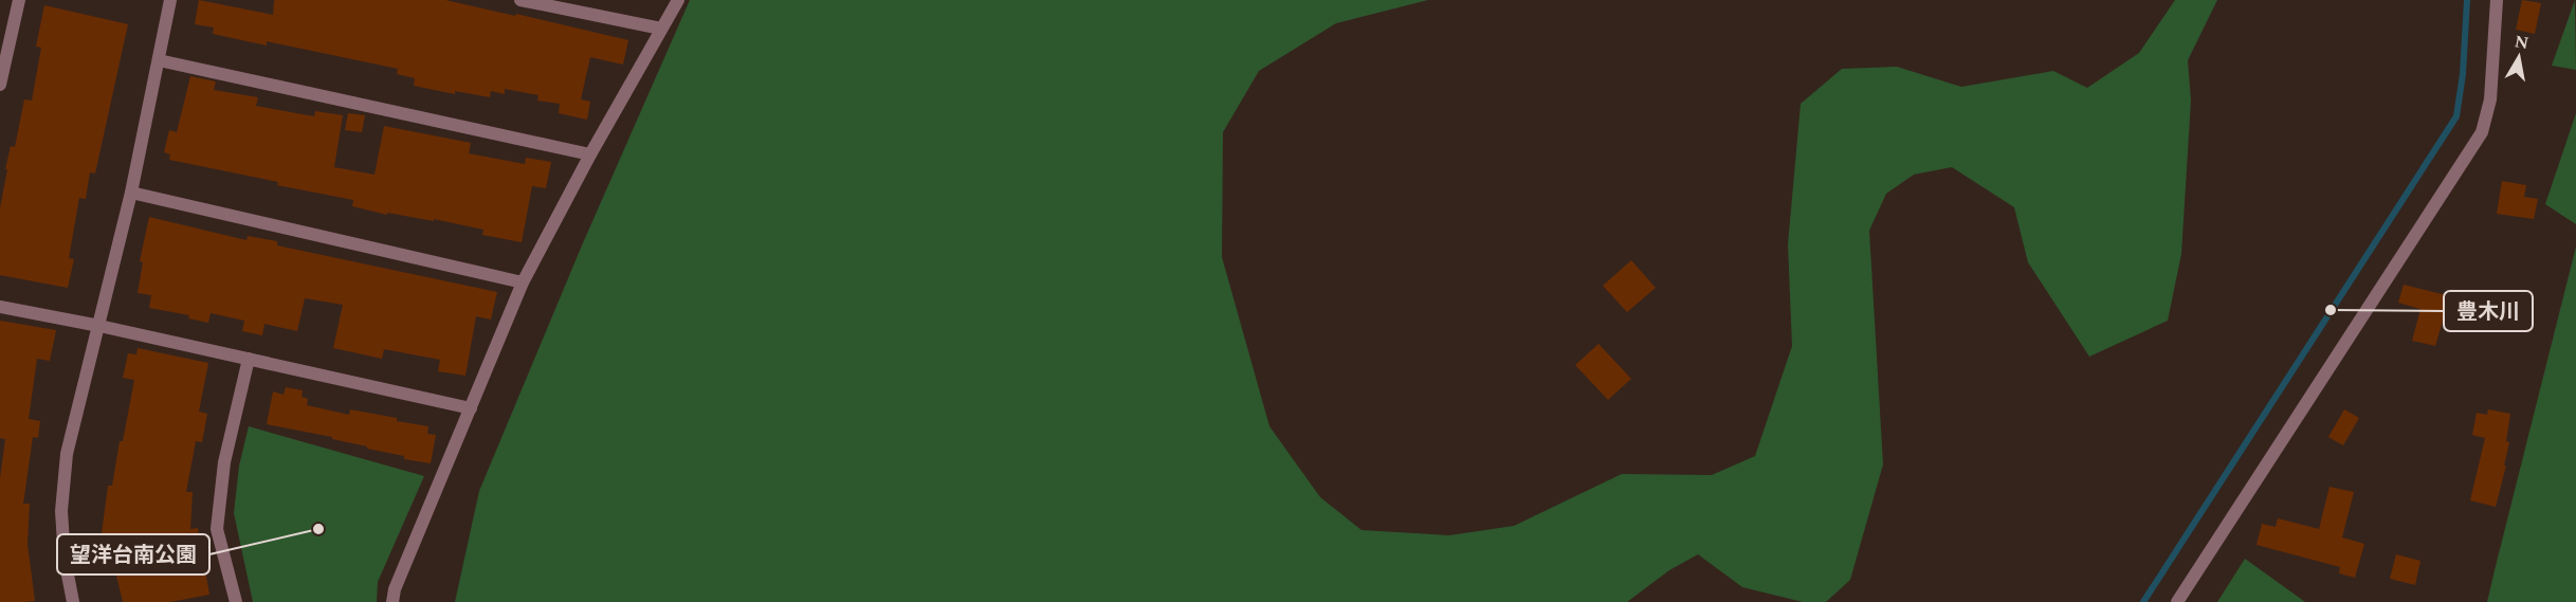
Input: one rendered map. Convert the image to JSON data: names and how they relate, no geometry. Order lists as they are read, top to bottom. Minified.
{"places":["豊木川","望洋台南公園"],"north":"top"}
